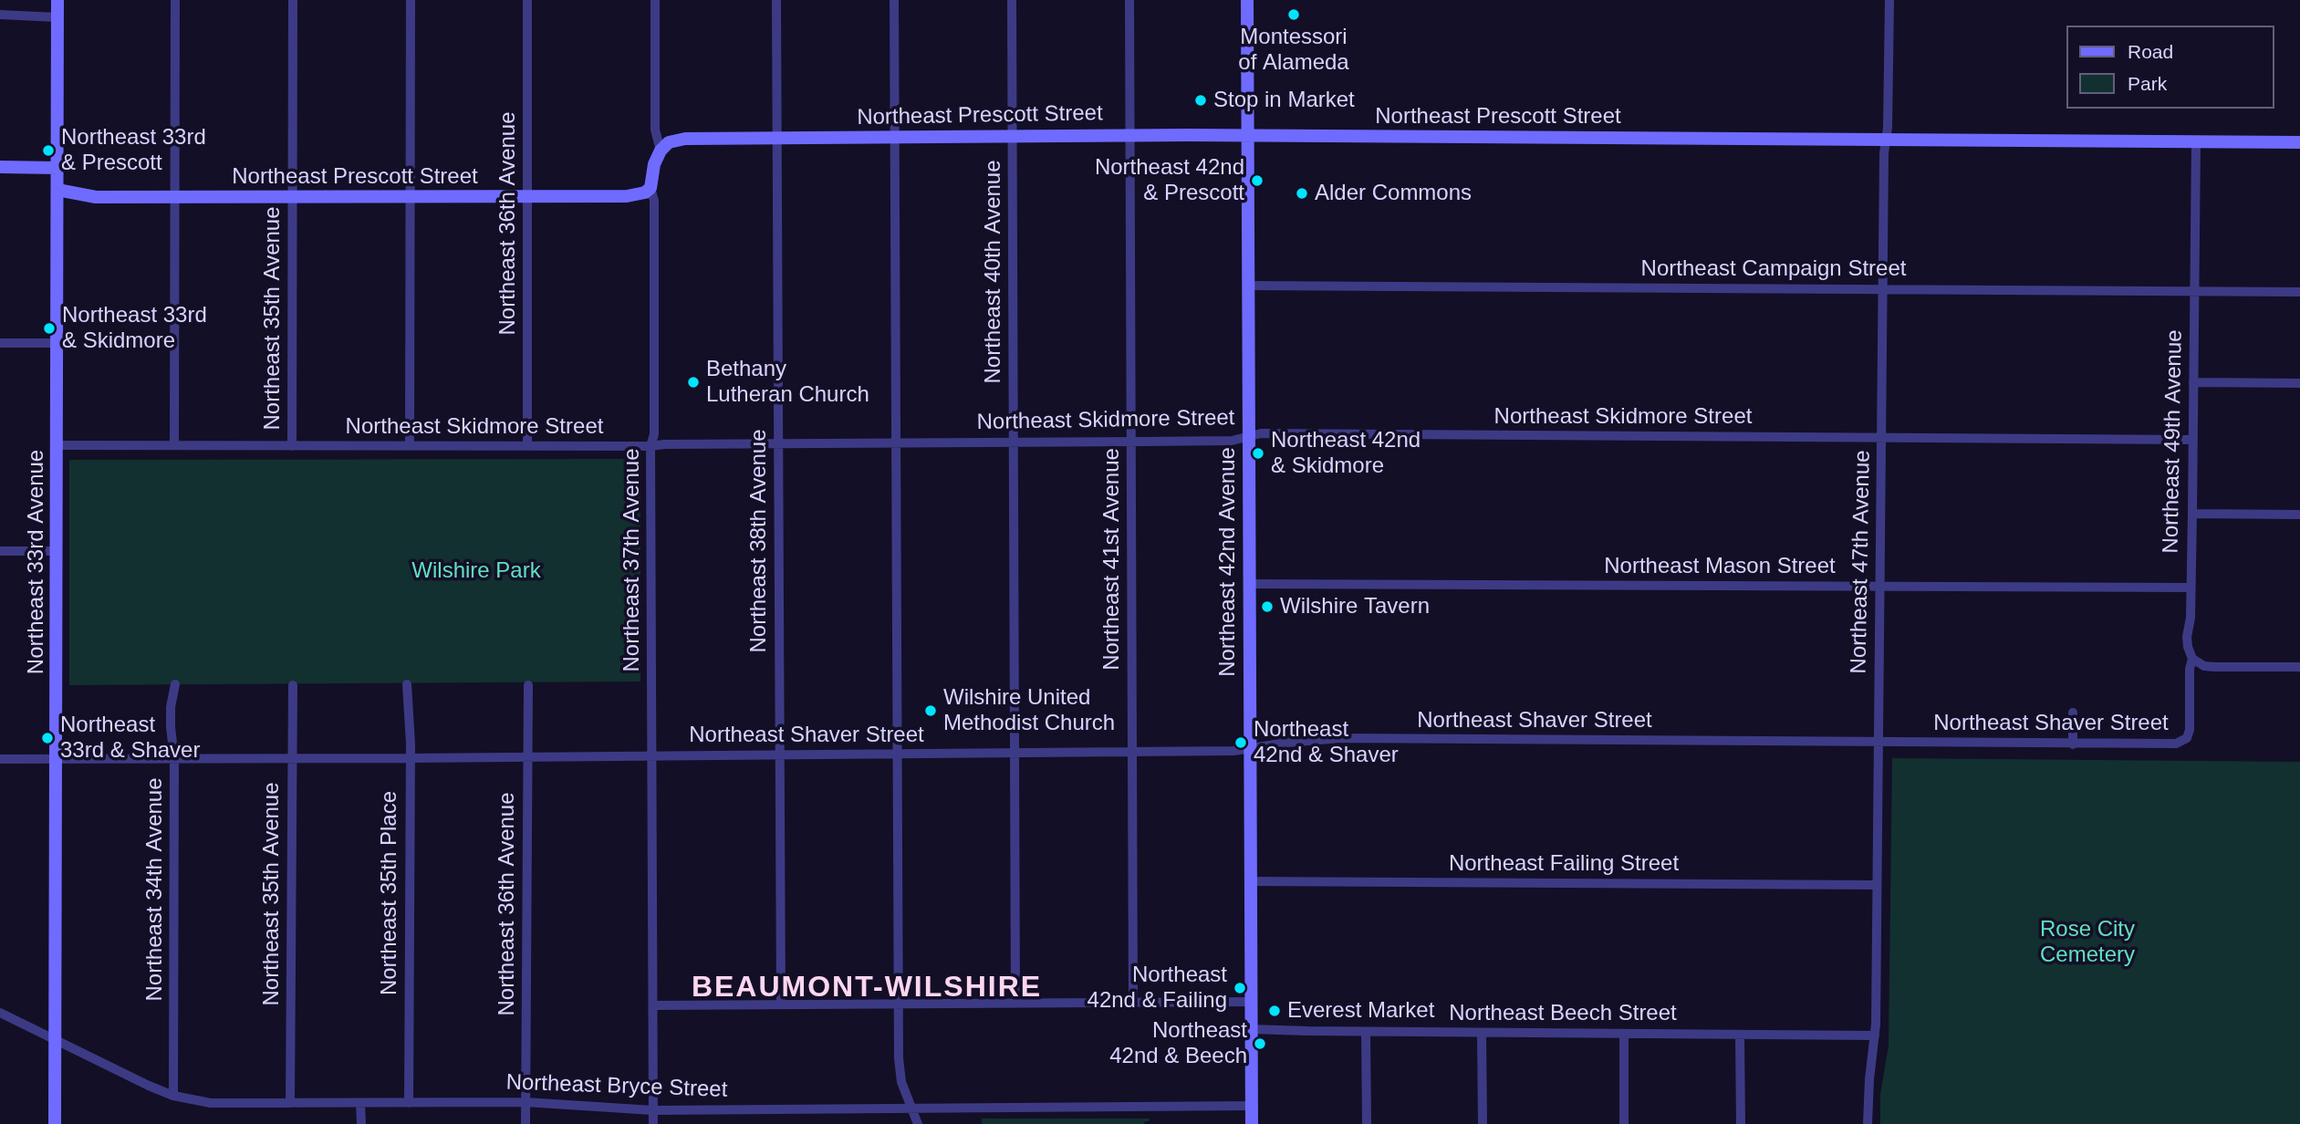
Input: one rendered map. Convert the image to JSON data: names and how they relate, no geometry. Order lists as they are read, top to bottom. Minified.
{"streets":{"street":["Northeast Prescott Street","Northeast 36th Avenue","Northeast Campaign Street","Northeast 40th Avenue","Northeast 35th Avenue","Northeast Skidmore Street","Northeast 49th Avenue","Northeast 38th Avenue","Northeast 41st Avenue","Northeast 37th Avenue","Northeast 33rd Avenue","Northeast 42nd Avenue","Northeast 47th Avenue","Northeast Mason Street","Northeast Shaver Street","Northeast Failing Street","Northeast 34th Avenue","Northeast 35th Place","Northeast Beech Street","Northeast Bryce Street"]},"crossings":[["Northeast Prescott Street","Northeast 36th Avenue"],["Northeast Prescott Street","Northeast 40th Avenue"],["Northeast Prescott Street","Northeast 35th Avenue"],["Northeast Prescott Street","Northeast 49th Avenue"],["Northeast Prescott Street","Northeast 38th Avenue"],["Northeast Prescott Street","Northeast 41st Avenue"],["Northeast Prescott Street","Northeast 37th Avenue"],["Northeast Prescott Street","Northeast 33rd Avenue"],["Northeast Prescott Street","Northeast 42nd Avenue"],["Northeast Prescott Street","Northeast 47th Avenue"],["Northeast 36th Avenue","Northeast Skidmore Street"],["Northeast 36th Avenue","Northeast Shaver Street"],["Northeast 36th Avenue","Northeast Bryce Street"],["Northeast Campaign Street","Northeast 49th Avenue"],["Northeast Campaign Street","Northeast 42nd Avenue"],["Northeast Campaign Street","Northeast 47th Avenue"],["Northeast 40th Avenue","Northeast Skidmore Street"],["Northeast 40th Avenue","Northeast Shaver Street"],["Northeast 35th Avenue","Northeast Skidmore Street"],["Northeast 35th Avenue","Northeast Shaver Street"],["Northeast 35th Avenue","Northeast Bryce Street"],["Northeast Skidmore Street","Northeast 49th Avenue"],["Northeast Skidmore Street","Northeast 38th Avenue"],["Northeast Skidmore Street","Northeast 41st Avenue"],["Northeast Skidmore Street","Northeast 37th Avenue"],["Northeast Skidmore Street","Northeast 33rd Avenue"],["Northeast Skidmore Street","Northeast 42nd Avenue"],["Northeast Skidmore Street","Northeast 47th Avenue"],["Northeast 49th Avenue","Northeast Mason Street"],["Northeast 49th Avenue","Northeast Shaver Street"],["Northeast 38th Avenue","Northeast Shaver Street"],["Northeast 41st Avenue","Northeast Shaver Street"],["Northeast 37th Avenue","Northeast Shaver Street"],["Northeast 37th Avenue","Northeast Bryce Street"],["Northeast 33rd Avenue","Northeast Shaver Street"],["Northeast 33rd Avenue","Northeast Bryce Street"],["Northeast 42nd Avenue","Northeast Mason Street"],["Northeast 42nd Avenue","Northeast Shaver Street"],["Northeast 42nd Avenue","Northeast Failing Street"],["Northeast 42nd Avenue","Northeast Beech Street"],["Northeast 42nd Avenue","Northeast Bryce Street"],["Northeast 47th Avenue","Northeast Mason Street"],["Northeast 47th Avenue","Northeast Shaver Street"],["Northeast 47th Avenue","Northeast Failing Street"],["Northeast 47th Avenue","Northeast Beech Street"],["Northeast Shaver Street","Northeast 34th Avenue"],["Northeast Shaver Street","Northeast 35th Place"],["Northeast 34th Avenue","Northeast Bryce Street"],["Northeast 35th Place","Northeast Bryce Street"]],"districts":["BEAUMONT-WILSHIRE"],"parks":["Wilshire Park","Rose City Cemetery"],"places":["Montessori of Alameda","Stop in Market","Northeast 33rd & Prescott","Northeast 42nd & Prescott","Alder Commons","Northeast 33rd & Skidmore","Bethany Lutheran Church","Northeast 42nd & Skidmore","Wilshire Tavern","Wilshire United Methodist Church","Northeast 33rd & Shaver","Northeast 42nd & Shaver","Northeast 42nd & Failing","Everest Market","Northeast 42nd & Beech"],"legend":["Road","Park"]}
